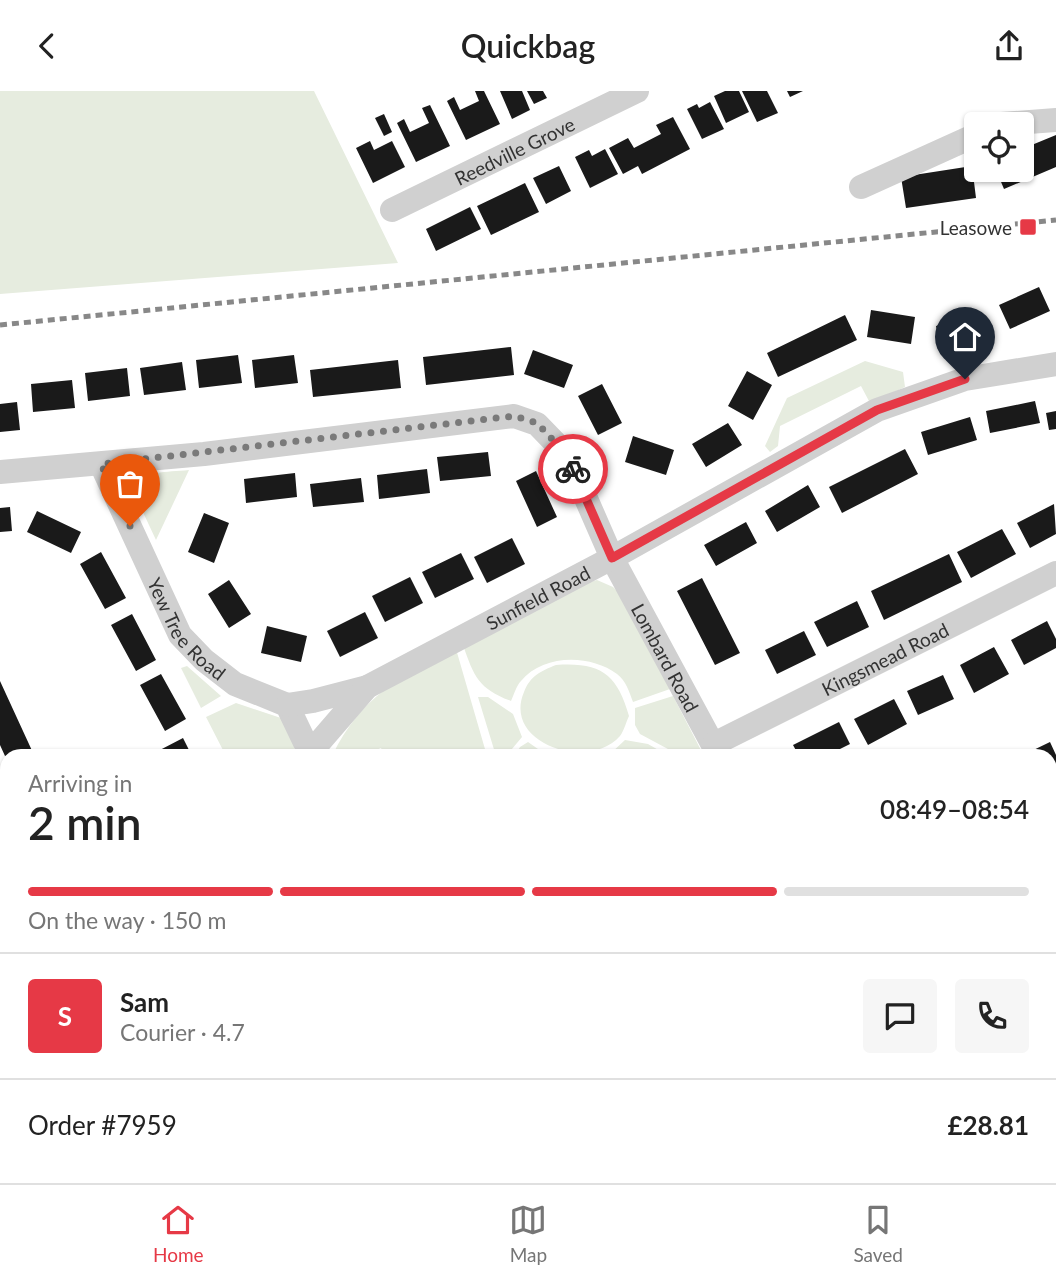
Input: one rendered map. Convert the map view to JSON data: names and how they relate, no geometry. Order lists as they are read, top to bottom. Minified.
{"streets":{"street":["Reedville Grove","Sunfield Road","Yew Tree Road","Lombard Road","Kingsmead Road"]},"crossings":[["Sunfield Road","Lombard Road"],["Yew Tree Road","Lombard Road"]],"places":{"transit":["Leasowe"]},"page":{"header":"Quickbag","heading":["2 min","Arriving in","08:49–08:54"],"panel":["Sam","Courier · 4.7","Order #7959","£28.81"],"bar":"On the way · 150 m","round":"S","tabs":["Home","Map","Saved"]}}
